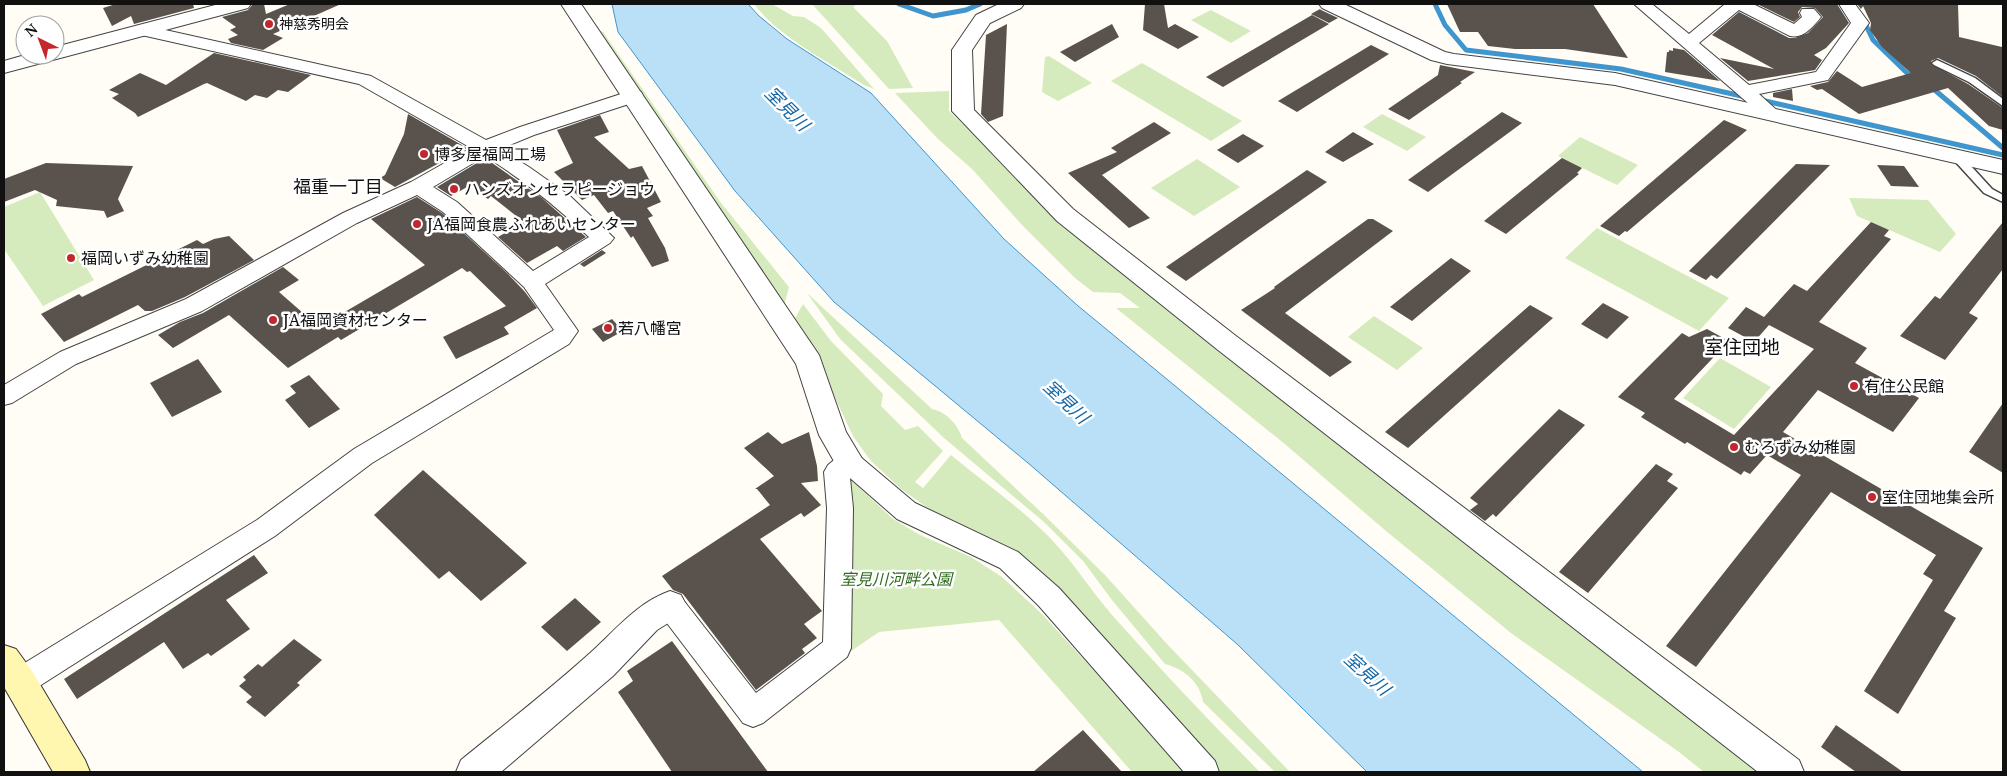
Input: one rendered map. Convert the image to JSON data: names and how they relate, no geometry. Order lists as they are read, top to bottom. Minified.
{"districts":["福重一丁目","室住団地"],"water":["室見川"],"parks":["室見川河畔公園"],"places":["神慈秀明会","博多屋福岡工場","ハンズオンセラピージョウ","JA福岡食農ふれあいセンター","福岡いずみ幼稚園","JA福岡資材センター","若八幡宮","有住公民館","むろずみ幼稚園","室住団地集会所"],"north":"top left"}
